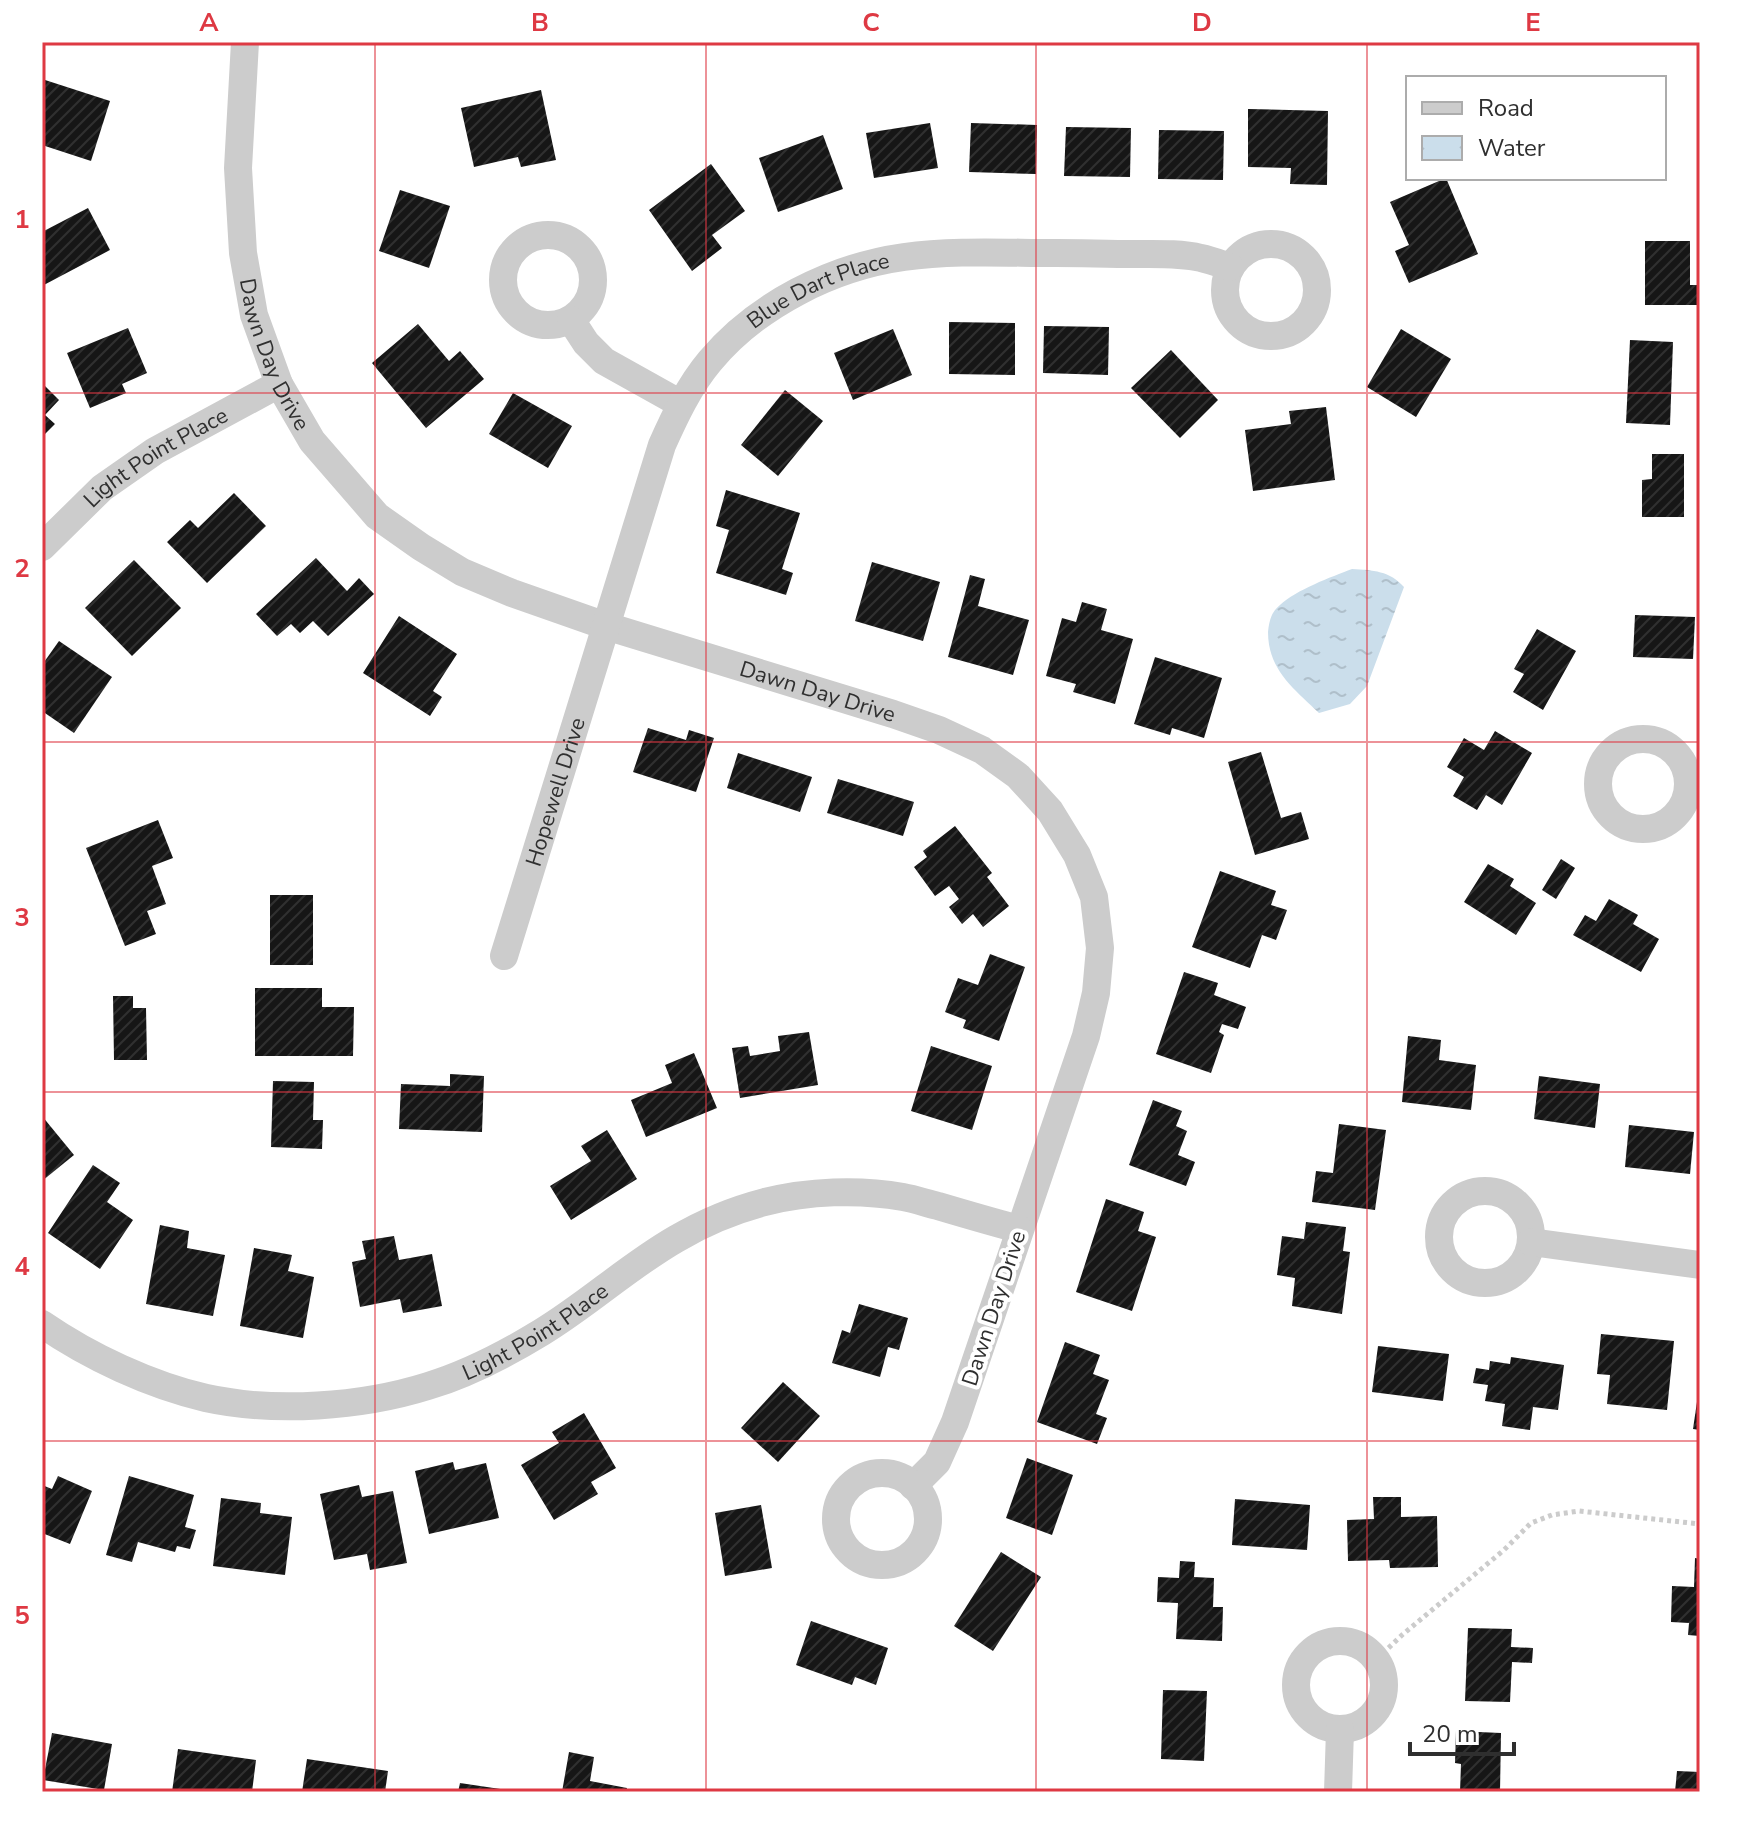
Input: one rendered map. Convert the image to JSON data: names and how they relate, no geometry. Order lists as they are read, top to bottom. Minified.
{"streets":{"street":["Blue Dart Place","Dawn Day Drive","Light Point Place","Hopewell Drive"]},"crossings":[["Blue Dart Place","Dawn Day Drive"],["Blue Dart Place","Hopewell Drive"],["Dawn Day Drive","Light Point Place"],["Dawn Day Drive","Hopewell Drive"]],"legend":["Road","Water"],"scale_bar":"20 m","grid":{"columns":["A","B","C","D","E"],"rows":["1","2","3","4","5"]}}
